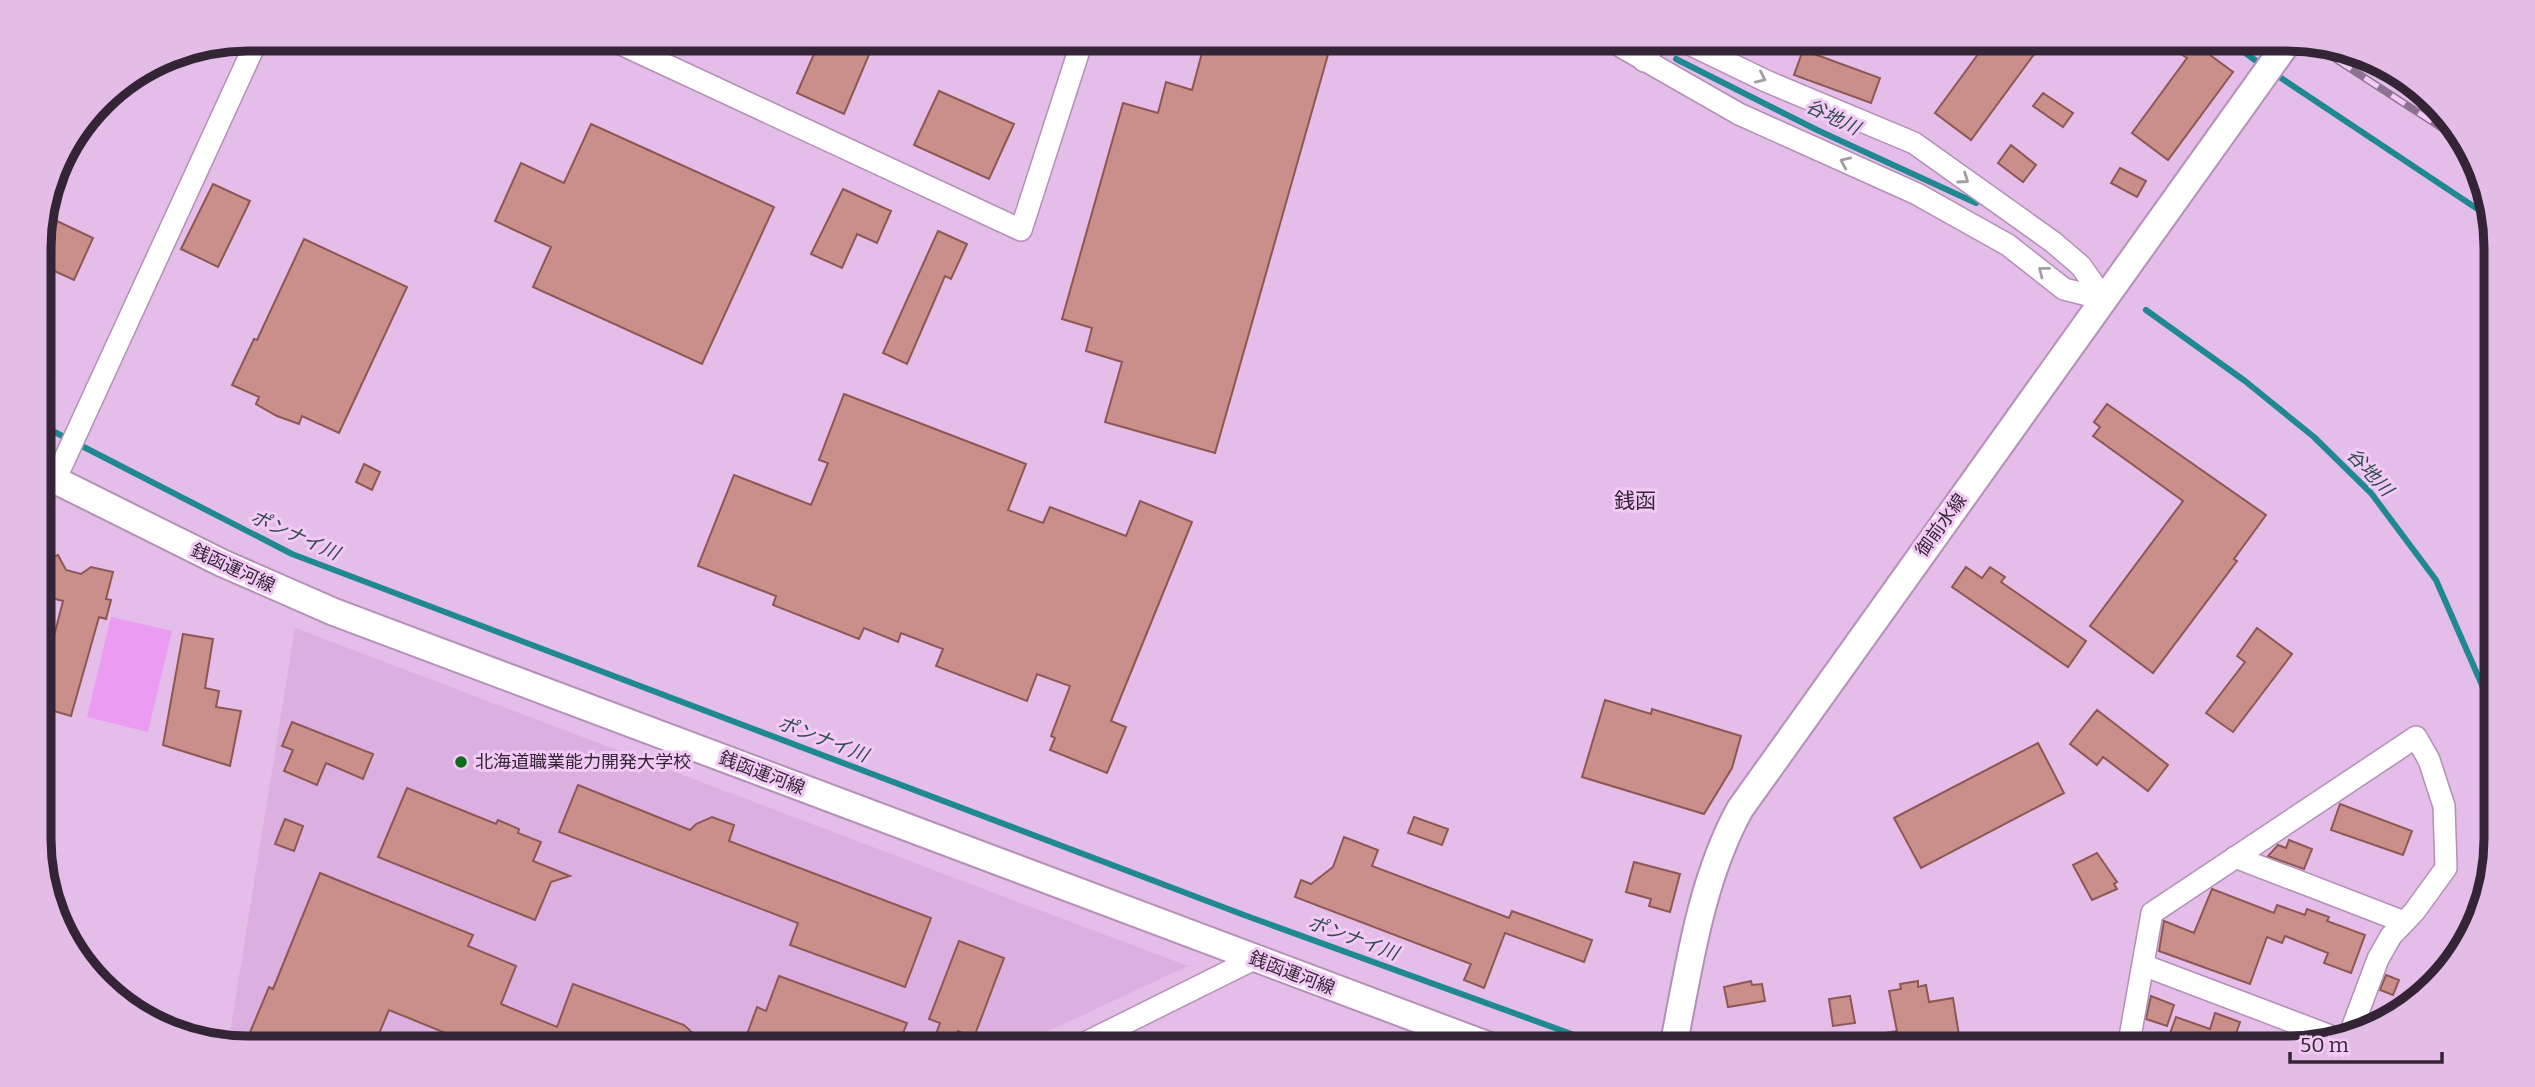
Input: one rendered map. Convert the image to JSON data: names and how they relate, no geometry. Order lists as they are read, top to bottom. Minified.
{"streets":{"street":["御前水線","銭函運河線"]},"districts":["銭函"],"water":["谷地川","ポンナイ川"],"places":["北海道職業能力開発大学校"],"scale_bar":"50 m"}
